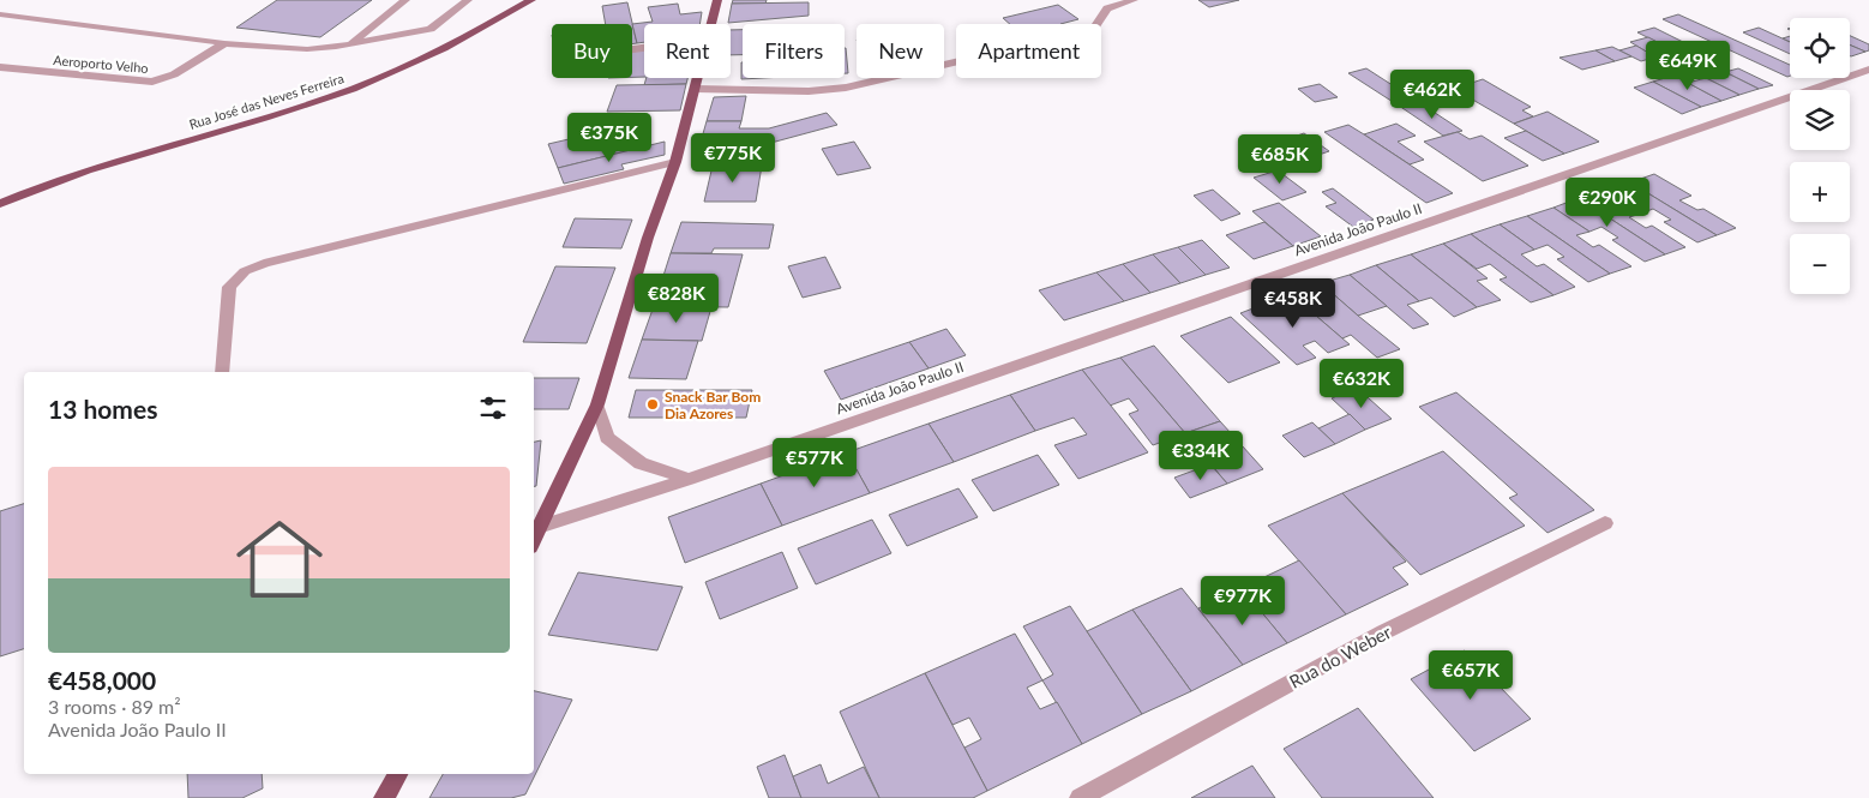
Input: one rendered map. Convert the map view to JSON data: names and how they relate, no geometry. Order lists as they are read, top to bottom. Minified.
{"streets":{"main road":["Rua José das Neves Ferreira"],"street":["Aeroporto Velho","Avenida João Paulo II","Rua do Weber"]},"places":["Snack Bar Bom Dia Azores"],"page":{"map_buttons":["+","−"],"chip":["Buy","Rent","Filters","New","Apartment"],"price":["€649K","€462K","€375K","€775K","€685K","€290K","€828K","€458K","€632K","€334K","€577K","€977K","€657K"],"heading":"13 homes","list":[{"name":"€458,000","note":"3 rooms · 89 m² · Avenida João Paulo II"}]}}
